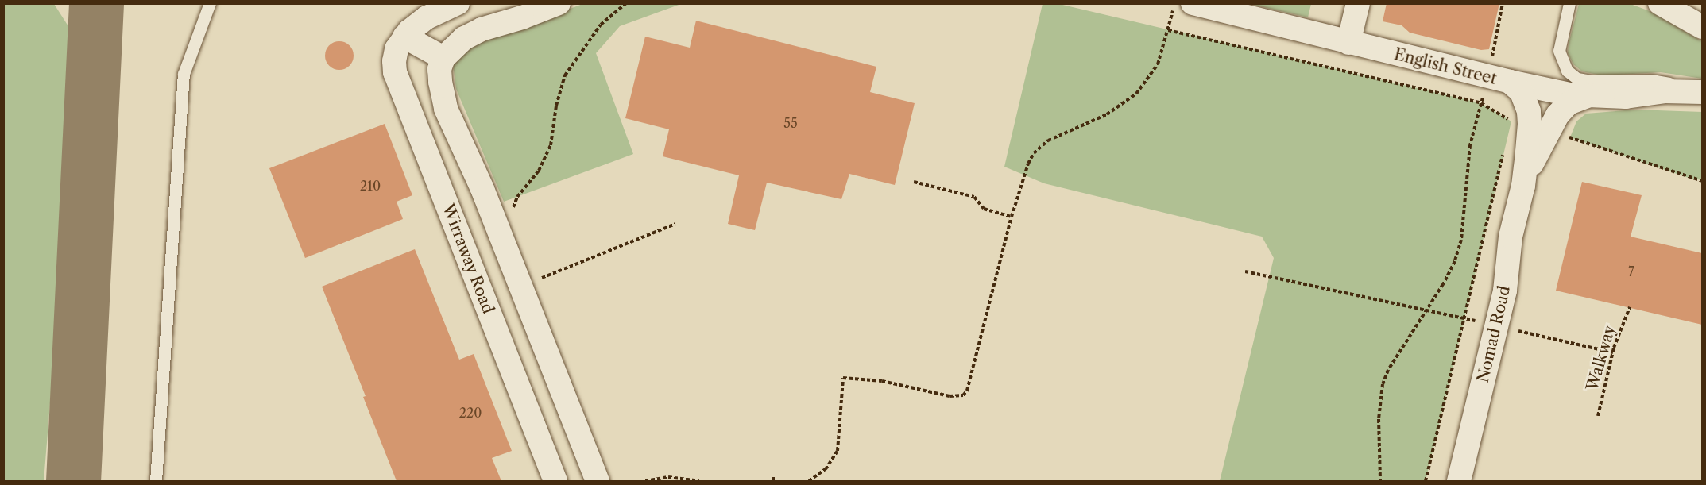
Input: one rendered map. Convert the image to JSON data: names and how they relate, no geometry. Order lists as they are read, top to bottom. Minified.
{"streets":{"street":["English Street","Wirraway Road","Nomad Road"],"path":["Walkway"]},"crossings":[["English Street","Nomad Road"]],"house_numbers":["55","210","7","220"]}
